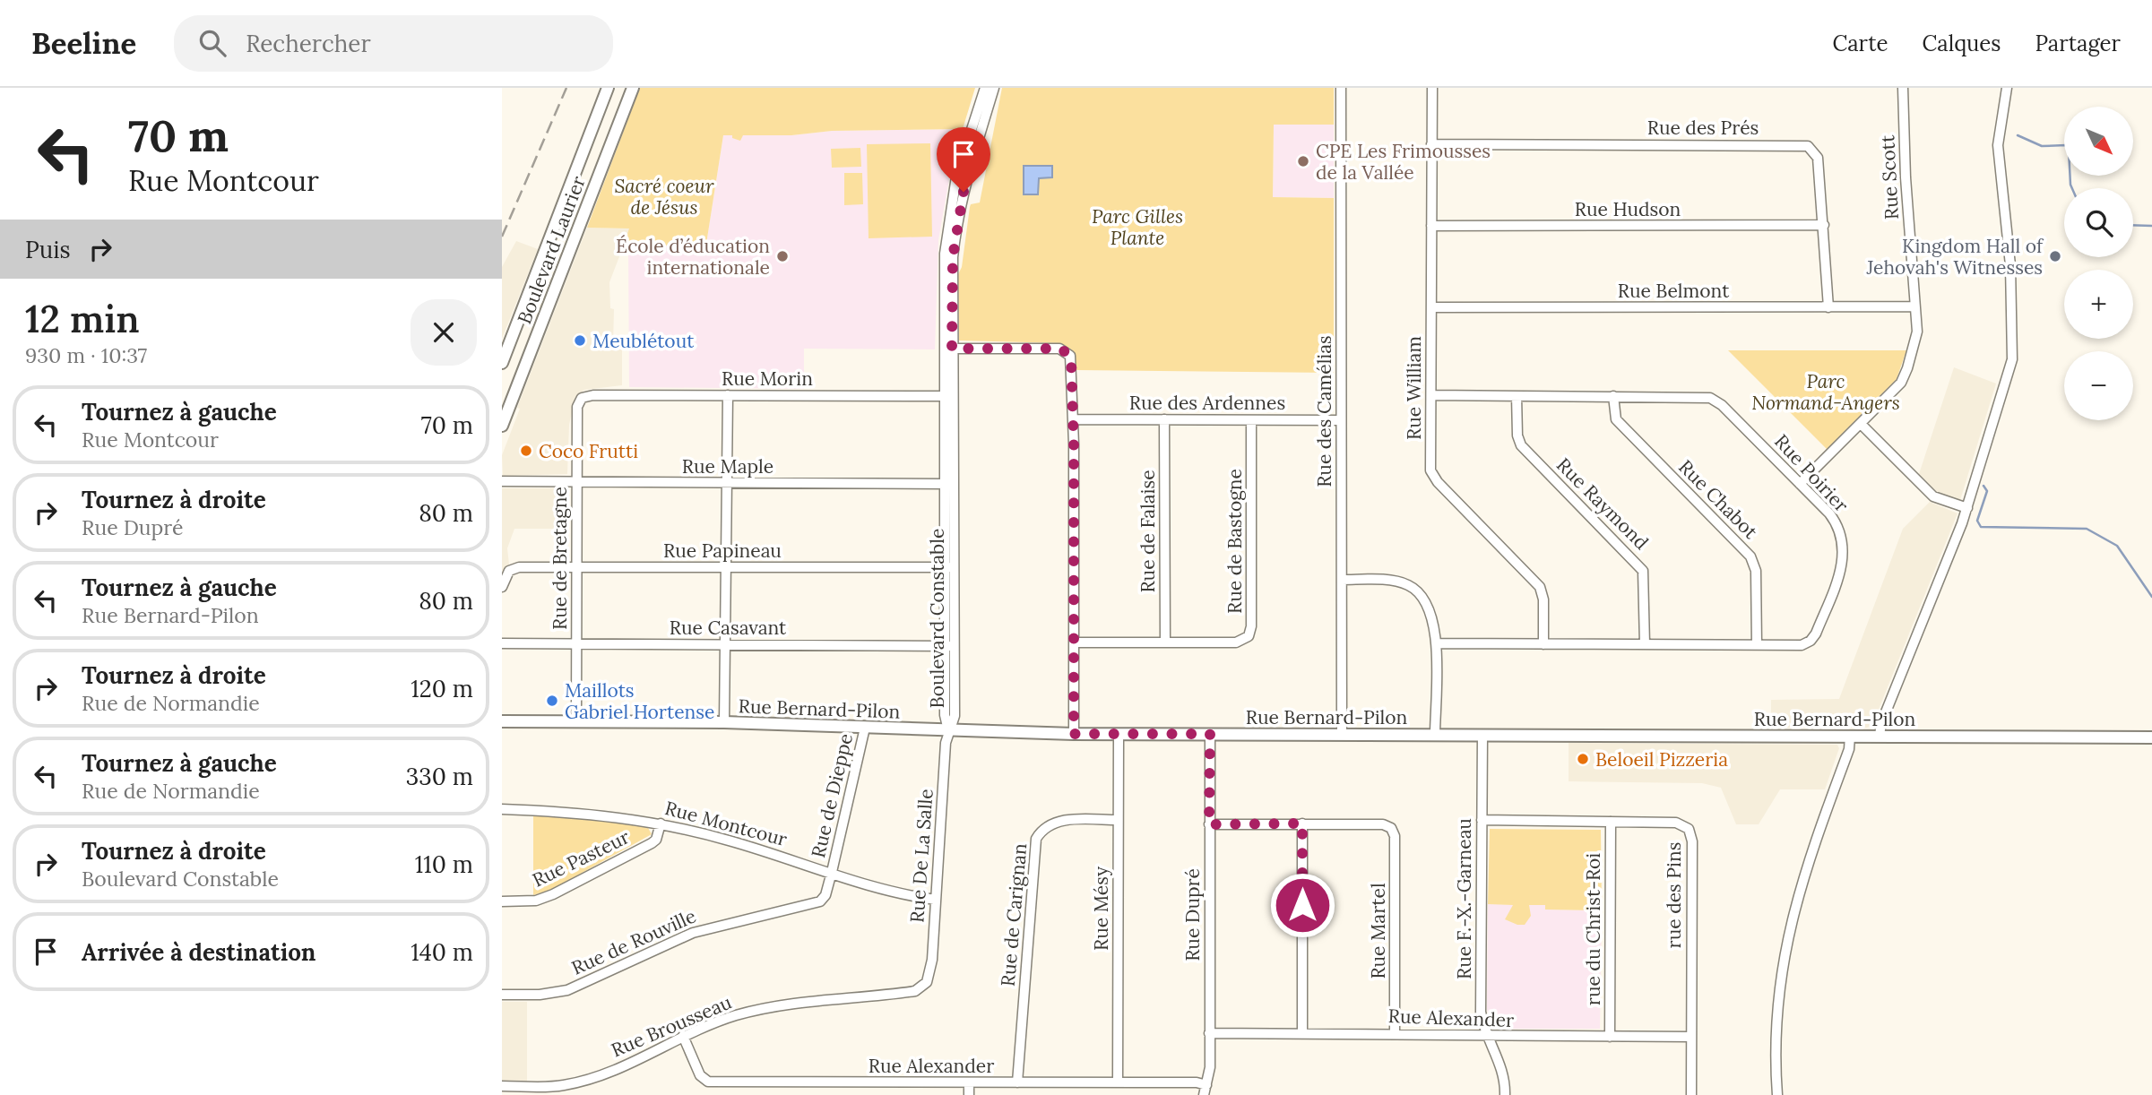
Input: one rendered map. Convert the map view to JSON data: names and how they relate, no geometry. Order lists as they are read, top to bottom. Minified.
{"streets":{"main road":["Boulevard Laurier","Rue Bernard-Pilon"],"street":["Rue des Prés","Rue Scott","Rue Hudson","Rue Belmont","Rue Morin","Rue William","Rue des Ardennes","Rue des Camélias","Rue Maple","Rue Poirier","Rue Chabot","Rue Raymond","Rue de Falaise","Rue de Bastogne","Rue Papineau","Rue de Bretagne","Boulevard Constable","Rue Casavant","Rue de Dieppe","Rue Montcour","Rue De La Salle","Rue Pasteur","rue des Pins","Rue F.-X.-Garneau","Rue Mésy","Rue de Carignan","Rue Dupré","rue du Christ-Roi","Rue Martel","Rue de Rouville","Rue Alexander","Rue Brousseau"]},"crossings":[["Rue des Prés","Rue Hudson"],["Rue des Prés","Rue Belmont"],["Rue des Prés","Rue William"],["Rue Scott","Rue Belmont"],["Rue Scott","Rue Poirier"],["Rue Hudson","Rue William"],["Rue Belmont","Rue William"],["Rue Morin","Rue de Bretagne"],["Rue Morin","Boulevard Constable"],["Rue William","Rue Poirier"],["Rue des Ardennes","Rue des Camélias"],["Rue des Ardennes","Rue de Falaise"],["Rue des Ardennes","Rue de Bastogne"],["Rue des Camélias","Rue Bernard-Pilon"],["Rue Maple","Rue de Bretagne"],["Rue Maple","Boulevard Constable"],["Rue Poirier","Rue Chabot"],["Rue Poirier","Rue Raymond"],["Rue de Falaise","Rue de Bastogne"],["Rue Papineau","Rue de Bretagne"],["Rue Papineau","Boulevard Constable"],["Rue de Bretagne","Rue Casavant"],["Rue de Bretagne","Rue Bernard-Pilon"],["Boulevard Constable","Rue Casavant"],["Boulevard Constable","Rue Bernard-Pilon"],["Boulevard Constable","Rue De La Salle"],["Rue Bernard-Pilon","Rue de Dieppe"],["Rue Bernard-Pilon","Rue De La Salle"],["Rue Bernard-Pilon","Rue F.-X.-Garneau"],["Rue Bernard-Pilon","Rue Mésy"],["Rue Bernard-Pilon","Rue Dupré"],["Rue de Dieppe","Rue Montcour"],["Rue de Dieppe","Rue de Rouville"],["Rue Montcour","Rue De La Salle"],["Rue Montcour","Rue Pasteur"],["Rue Montcour","Rue de Rouville"],["Rue De La Salle","Rue Brousseau"],["rue des Pins","Rue F.-X.-Garneau"],["rue des Pins","rue du Christ-Roi"],["rue des Pins","Rue Alexander"],["Rue F.-X.-Garneau","Rue Alexander"],["Rue Mésy","Rue de Carignan"],["Rue Mésy","Rue Alexander"],["Rue de Carignan","Rue Alexander"],["Rue Dupré","Rue Alexander"],["rue du Christ-Roi","Rue Alexander"],["Rue Martel","Rue Alexander"],["Rue Alexander","Rue Brousseau"]],"parks":["Sacré coeur de Jésus","Parc Gilles Plante","Parc Normand-Angers"],"places":["CPE Les Frimousses de la Vallée","École d’éducation internationale","Kingdom Hall of Jehovah's Witnesses","Meublétout","Coco Frutti","Maillots Gabriel Hortense","Beloeil Pizzeria"],"north":"bottom right","page":{"header":"Beeline","search":"Rechercher","nav":["Carte","Calques","Partager"],"turn":["70 m","Rue Montcour"],"map_buttons":["+","−"],"then":"Puis","heading":["12 min","930 m · 10:37"],"list":[{"name":"Tournez à gauche","note":"Rue Montcour","value":"70 m"},{"name":"Tournez à droite","note":"Rue Dupré","value":"80 m"},{"name":"Tournez à gauche","note":"Rue Bernard-Pilon","value":"80 m"},{"name":"Tournez à droite","note":"Rue de Normandie","value":"120 m"},{"name":"Tournez à gauche","note":"Rue de Normandie","value":"330 m"},{"name":"Tournez à droite","note":"Boulevard Constable","value":"110 m"},{"name":"Arrivée à destination","value":"140 m"}]}}
